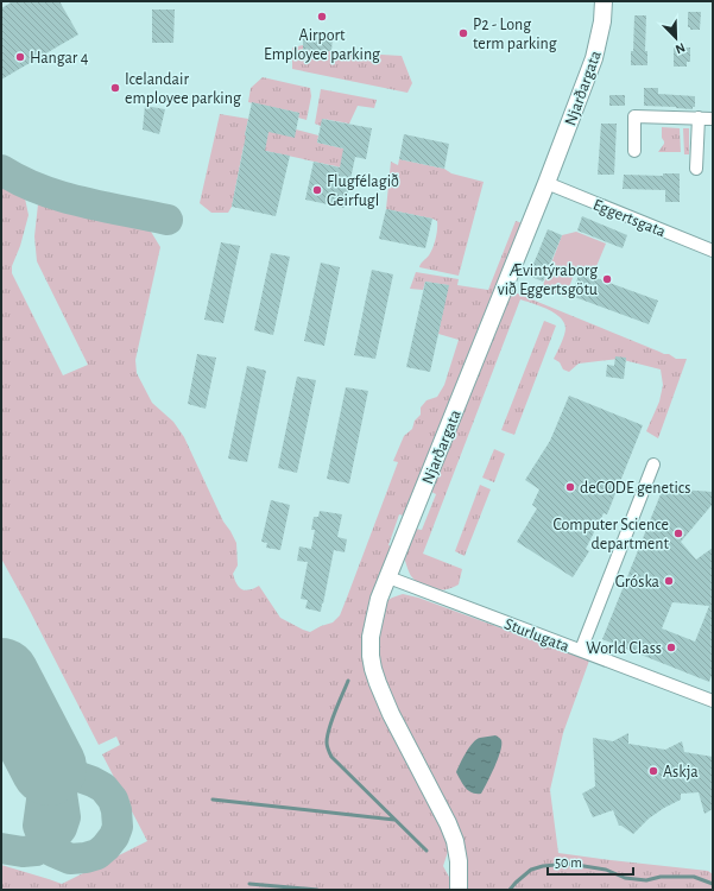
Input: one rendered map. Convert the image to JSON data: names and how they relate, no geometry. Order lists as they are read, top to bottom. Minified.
{"streets":{"main road":["Njarðargata"],"street":["Eggertsgata","Sturlugata"]},"crossings":[["Njarðargata","Eggertsgata"],["Njarðargata","Sturlugata"]],"places":["Airport Employee parking","P2 - Long term parking","Hangar 4","Icelandair employee parking","Flugfélagið Geirfugl","Ævintýraborg við Eggertsgötu","deCODE genetics","Computer Science department","Gróska","World Class","Askja"],"scale_bar":"50 m","north":"bottom right"}
